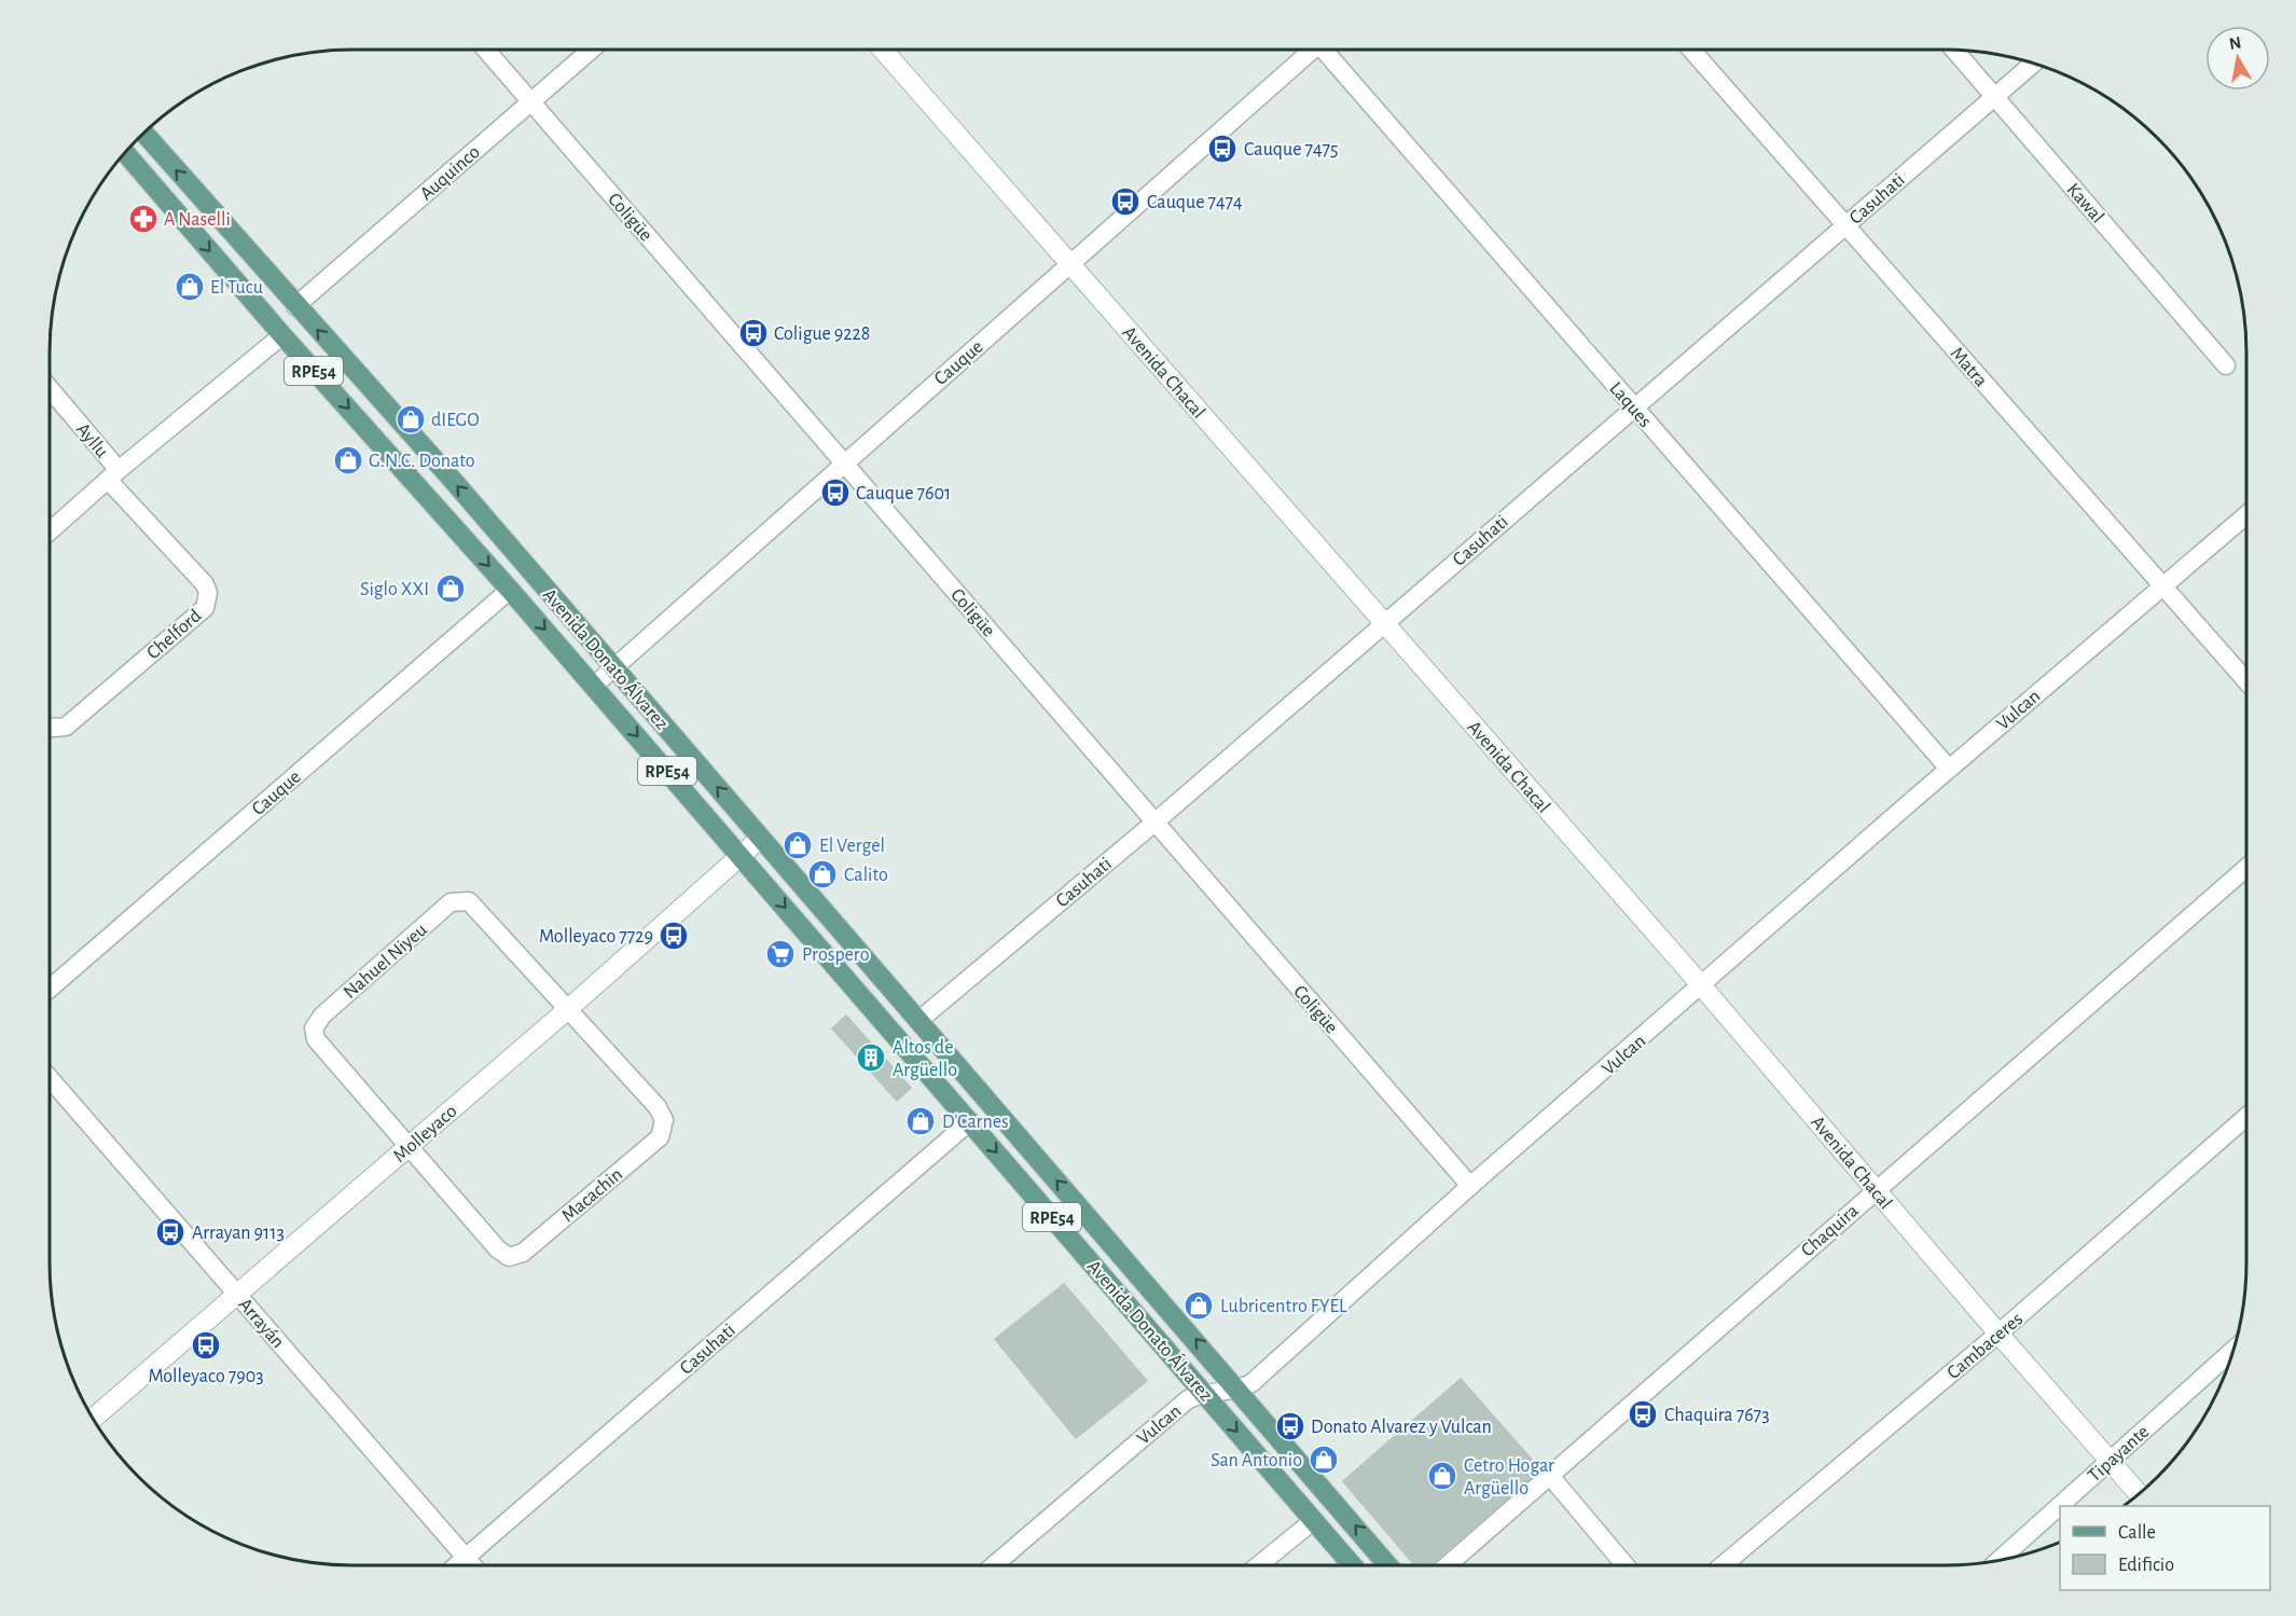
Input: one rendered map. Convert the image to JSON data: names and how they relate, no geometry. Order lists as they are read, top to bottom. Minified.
{"streets":{"main road":["RPE54","Avenida Chacal","Avenida Donato Álvarez","Molleyaco"],"street":["Auquinco","Casuhati","Kawal","Coligüe","Cauque","Matra","Laques","Ayllu","Chelford","Vulcan","Nahuel Niyeu","Macachin","Chaquira","Arrayán","Cambaceres","Tipayante"]},"crossings":[["Auquinco","Coligüe"],["Auquinco","Avenida Donato Álvarez"],["Casuhati","Kawal"],["Casuhati","Coligüe"],["Casuhati","Matra"],["Casuhati","Avenida Chacal"],["Casuhati","Laques"],["Casuhati","Avenida Donato Álvarez"],["Casuhati","Arrayán"],["Coligüe","Cauque"],["Coligüe","Vulcan"],["Cauque","Avenida Chacal"],["Cauque","Avenida Donato Álvarez"],["Matra","Vulcan"],["Avenida Chacal","Vulcan"],["Avenida Chacal","Chaquira"],["Avenida Chacal","Cambaceres"],["Avenida Chacal","Tipayante"],["Laques","Vulcan"],["Ayllu","Chelford"],["Avenida Donato Álvarez","Vulcan"],["Avenida Donato Álvarez","Molleyaco"],["Nahuel Niyeu","Molleyaco"],["Nahuel Niyeu","Macachin"],["Molleyaco","Macachin"],["Molleyaco","Arrayán"]],"places":{"bus stop":["Cauque 7475","Cauque 7474","Coligue 9228","Cauque 7601","Molleyaco 7729","Arrayan 9113","Molleyaco 7903","Chaquira 7673","Donato Alvarez y Vulcan"],"pharmacy":["A Naselli"],"shop":["El Tucu","dIEGO","G.N.C. Donato","Siglo XXI","El Vergel","Calito","D'Carnes","Lubricentro FYEL","San Antonio","Cetro Hogar Argüello"],"supermarket":["Prospero"],"building":["Altos de Argüello"]},"legend":["Calle","Edificio"],"north":"top"}
